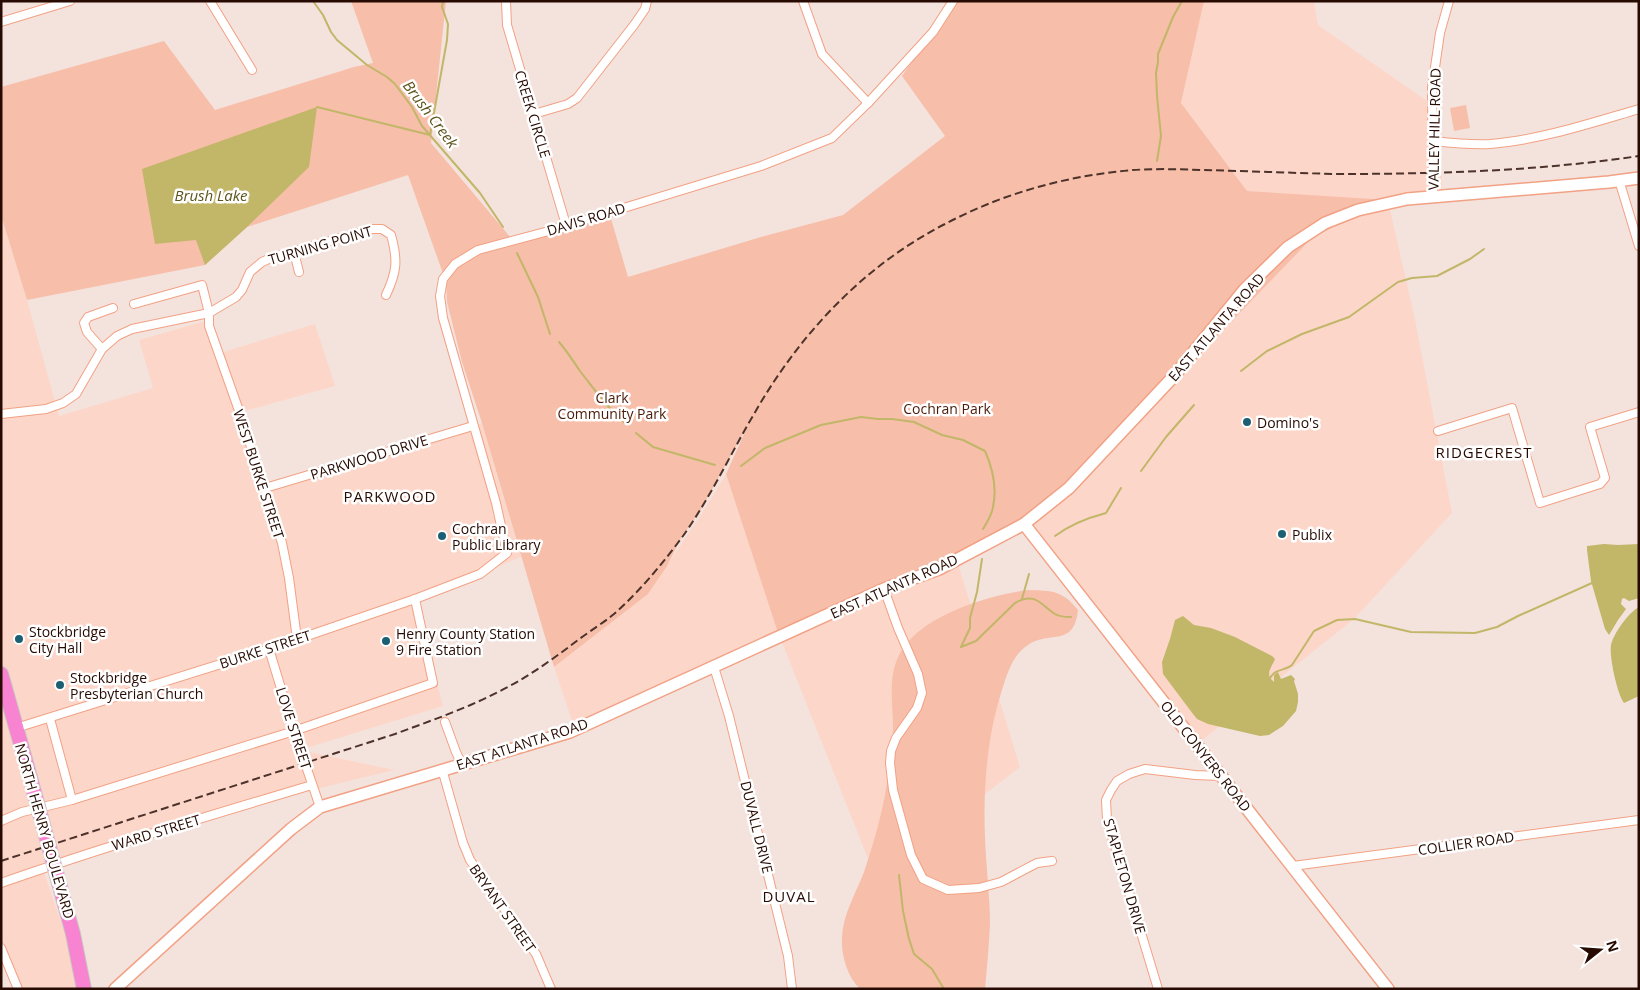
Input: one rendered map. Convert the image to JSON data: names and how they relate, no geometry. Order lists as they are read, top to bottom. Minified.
{"streets":{"highway":["NORTH HENRY BOULEVARD"],"street":["CREEK CIRCLE","VALLEY HILL ROAD","DAVIS ROAD","TURNING POINT","EAST ATLANTA ROAD","PARKWOOD DRIVE","WEST BURKE STREET","BURKE STREET","LOVE STREET","OLD CONYERS ROAD","DUVALL DRIVE","WARD STREET","COLLIER ROAD","STAPLETON DRIVE","BRYANT STREET"]},"crossings":[["CREEK CIRCLE","DAVIS ROAD"],["VALLEY HILL ROAD","EAST ATLANTA ROAD"],["DAVIS ROAD","PARKWOOD DRIVE"],["DAVIS ROAD","BURKE STREET"],["TURNING POINT","WEST BURKE STREET"],["EAST ATLANTA ROAD","LOVE STREET"],["EAST ATLANTA ROAD","OLD CONYERS ROAD"],["EAST ATLANTA ROAD","DUVALL DRIVE"],["EAST ATLANTA ROAD","BRYANT STREET"],["PARKWOOD DRIVE","WEST BURKE STREET"],["WEST BURKE STREET","BURKE STREET"],["BURKE STREET","LOVE STREET"],["BURKE STREET","NORTH HENRY BOULEVARD"],["LOVE STREET","WARD STREET"],["OLD CONYERS ROAD","COLLIER ROAD"],["OLD CONYERS ROAD","STAPLETON DRIVE"]],"districts":["RIDGECREST","PARKWOOD","DUVAL"],"water":["Brush Creek","Brush Lake"],"parks":["Clark Community Park","Cochran Park"],"places":["Domino's","Publix","Cochran Public Library","Stockbridge City Hall","Henry County Station 9 Fire Station","Stockbridge Presbyterian Church"],"north":"right"}
